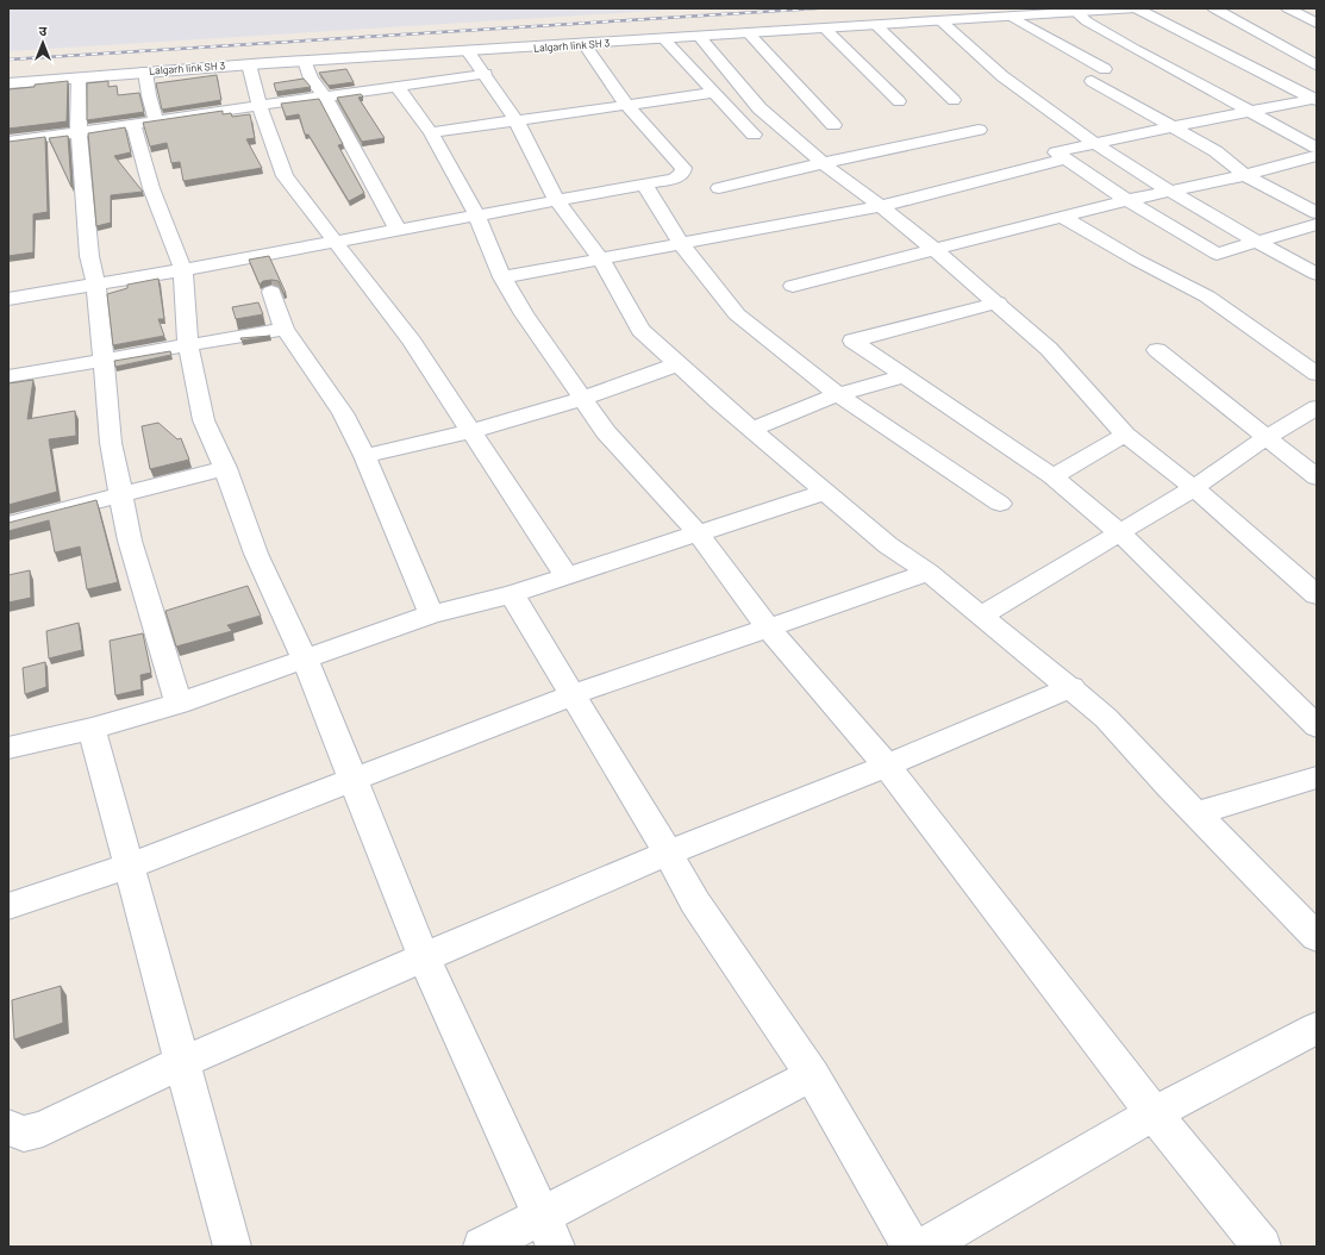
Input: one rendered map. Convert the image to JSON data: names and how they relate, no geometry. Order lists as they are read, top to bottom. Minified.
{"streets":{"street":["Lalgarh link SH 3"]},"north":"top"}
